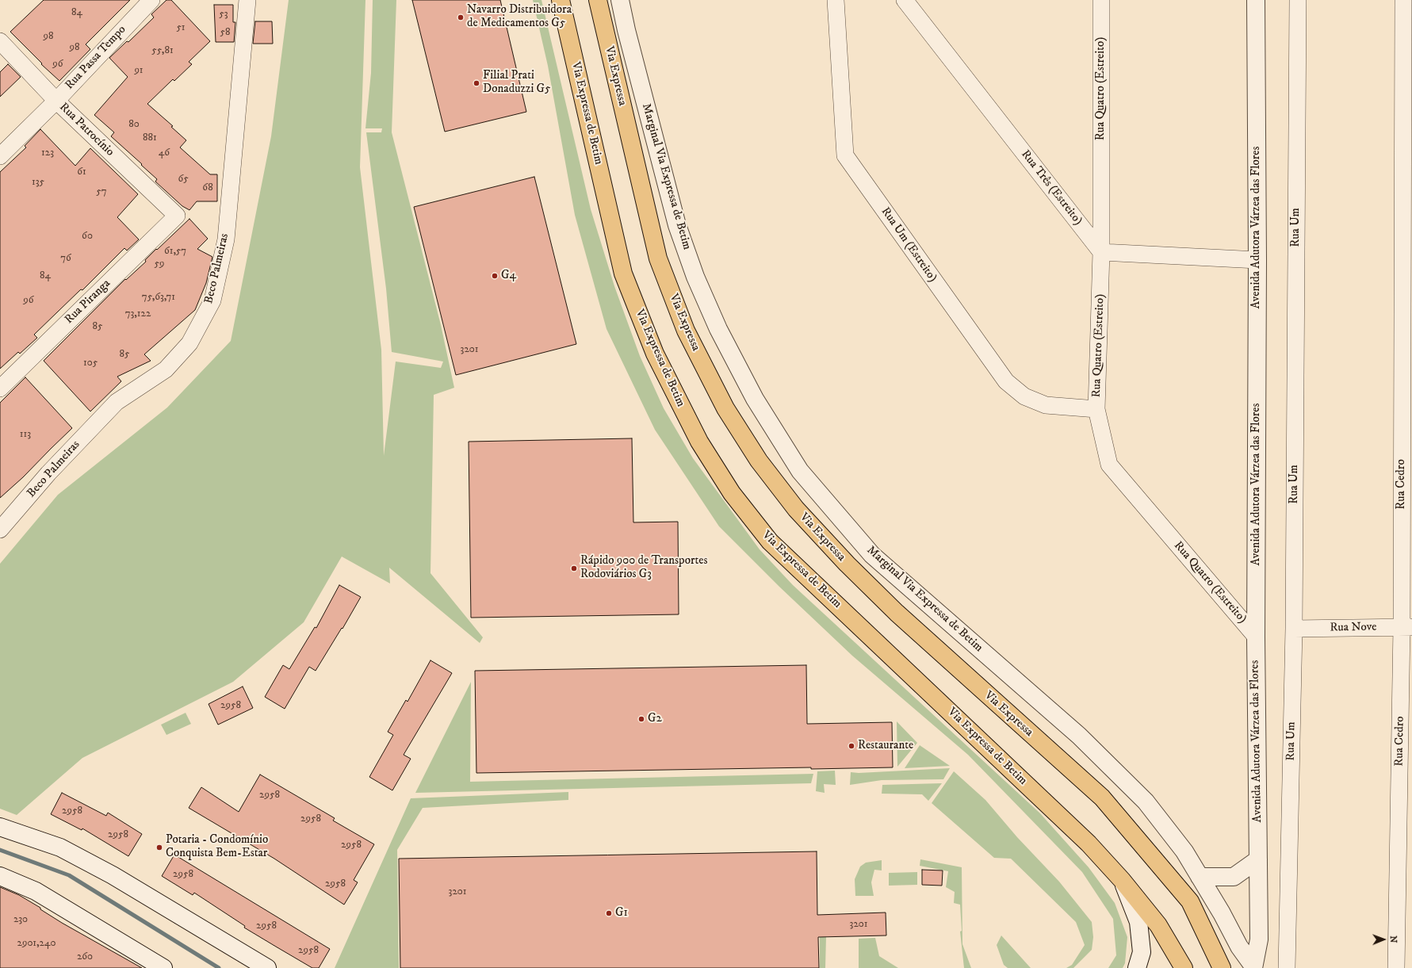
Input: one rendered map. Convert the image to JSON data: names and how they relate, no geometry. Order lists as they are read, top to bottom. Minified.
{"streets":{"highway":["Via Expressa","Via Expressa de Betim"],"street":["Rua Passa Tempo","Rua Quatro (Estreito)","Rua Patrocínio","Marginal Via Expressa de Betim","Rua Três (Estreito)","Avenida Adutora Várzea das Flores","Rua Um","Rua Um (Estreito)","Beco Palmeiras","Rua Piranga","Rua Cedro","Rua Nove"]},"crossings":[["Rua Passa Tempo","Rua Patrocínio"],["Rua Quatro (Estreito)","Rua Três (Estreito)"],["Rua Quatro (Estreito)","Avenida Adutora Várzea das Flores"],["Rua Quatro (Estreito)","Rua Um (Estreito)"],["Rua Patrocínio","Rua Piranga"],["Marginal Via Expressa de Betim","Avenida Adutora Várzea das Flores"],["Rua Um","Rua Nove"],["Rua Cedro","Rua Nove"]],"places":["Navarro Distribuidora de Medicamentos G5","Filial Prati Donaduzzi G5","G4","Rápido 900 de Transportes Rodoviários G3","G2","Restaurante","Potaria - Condomínio Conquista Bem-Estar","G1"],"house_numbers":["84","53","51","58","98","98","55,81","96","91","80","881","123","46","61","65","135","68","57","60","61,57","76","59","84","75,63,71","96","73,122","85","3201","85","105","113","2958","2958","2958","2958","2958","2958","2958","2958","3201","230","3201","2958","2901,240","2958","260"],"north":"right"}
